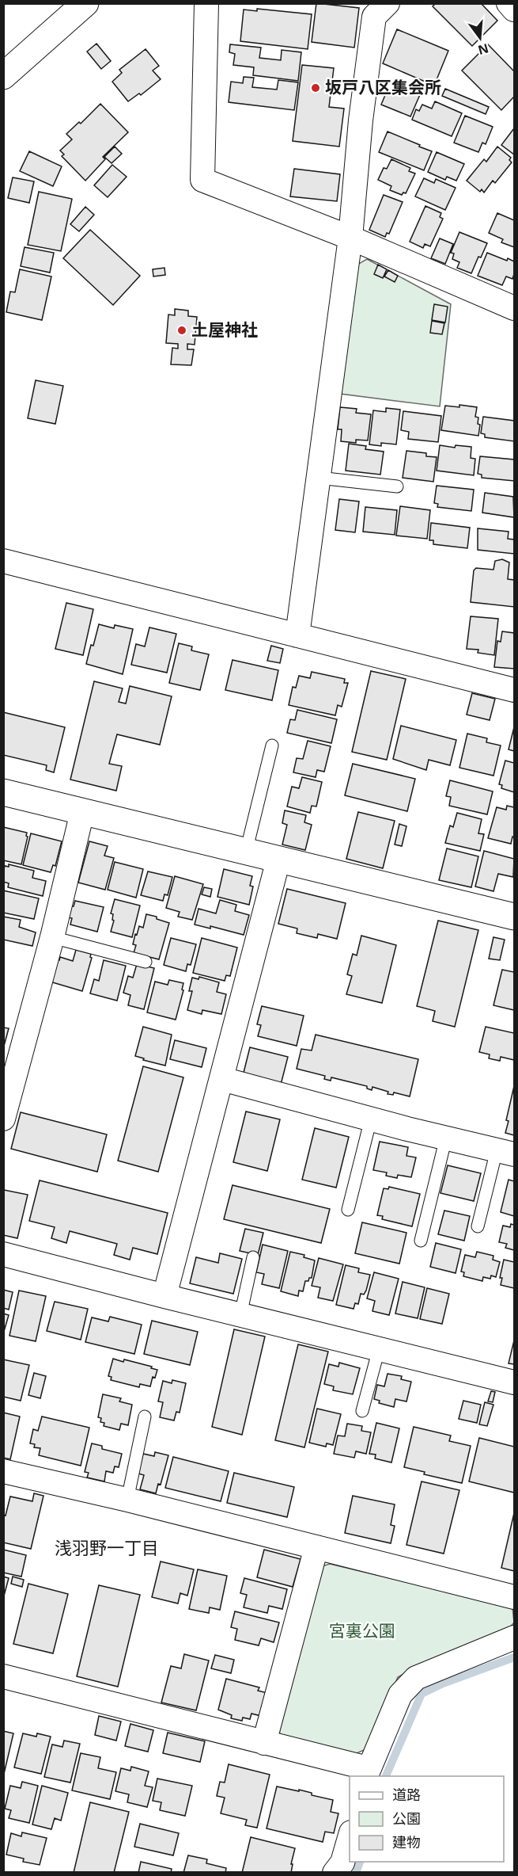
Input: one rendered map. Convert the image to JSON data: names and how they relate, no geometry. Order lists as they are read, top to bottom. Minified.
{"districts":["浅羽野一丁目"],"parks":["宮裏公園"],"places":["坂戸八区集会所","土屋神社"],"legend":["道路","公園","建物"],"north":"bottom"}
